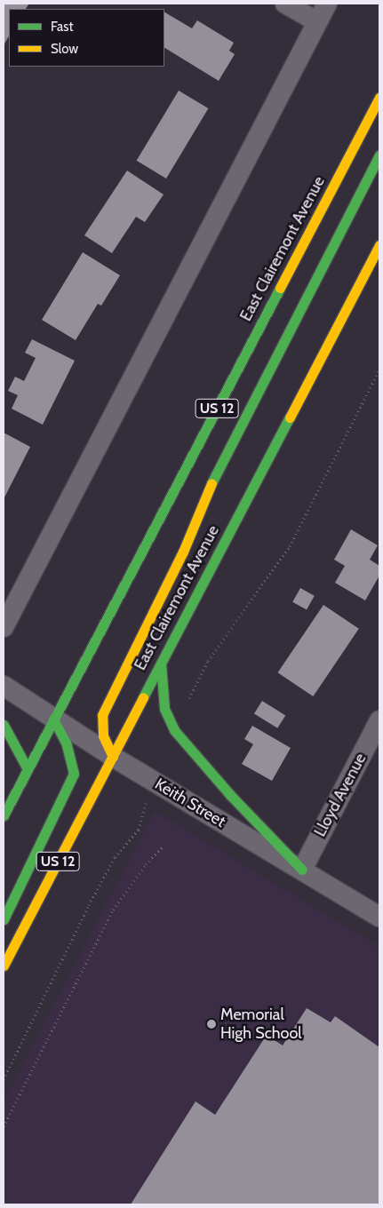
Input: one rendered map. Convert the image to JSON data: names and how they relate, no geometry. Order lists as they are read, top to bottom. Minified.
{"streets":{"main road":["East Clairemont Avenue","US 12"],"street":["Lloyd Avenue","Keith Street"]},"crossings":[["East Clairemont Avenue","Keith Street"],["Lloyd Avenue","Keith Street"]],"places":["Memorial High School"],"legend":["Fast","Slow"]}
